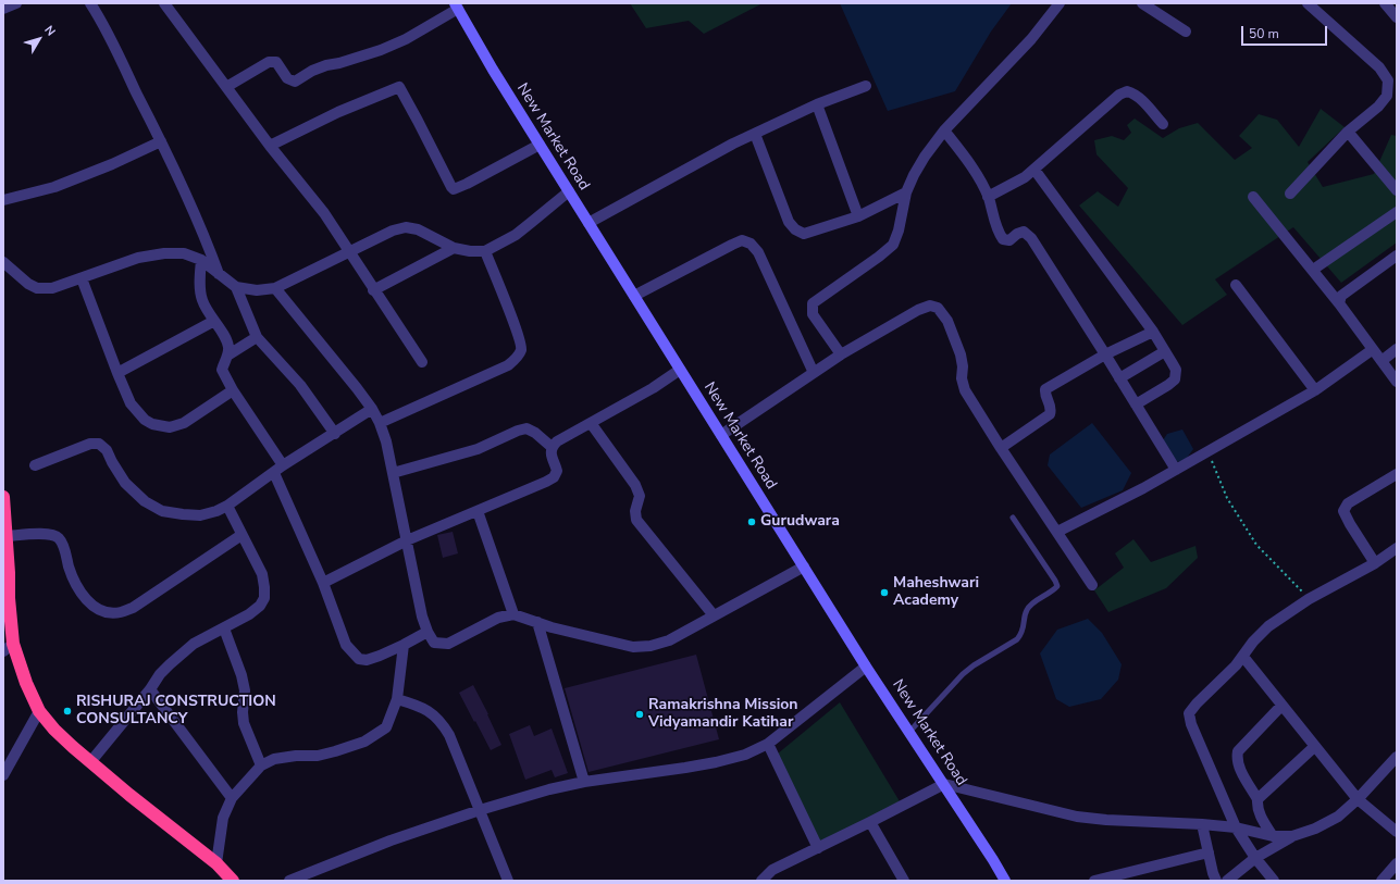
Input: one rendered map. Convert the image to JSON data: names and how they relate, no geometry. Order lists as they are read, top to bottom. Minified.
{"streets":{"street":["New Market Road"]},"places":["Gurudwara","Maheshwari Academy","RISHURAJ CONSTRUCTION CONSULTANCY","Ramakrishna Mission Vidyamandir Katihar"],"scale_bar":"50 m","north":"top right"}
